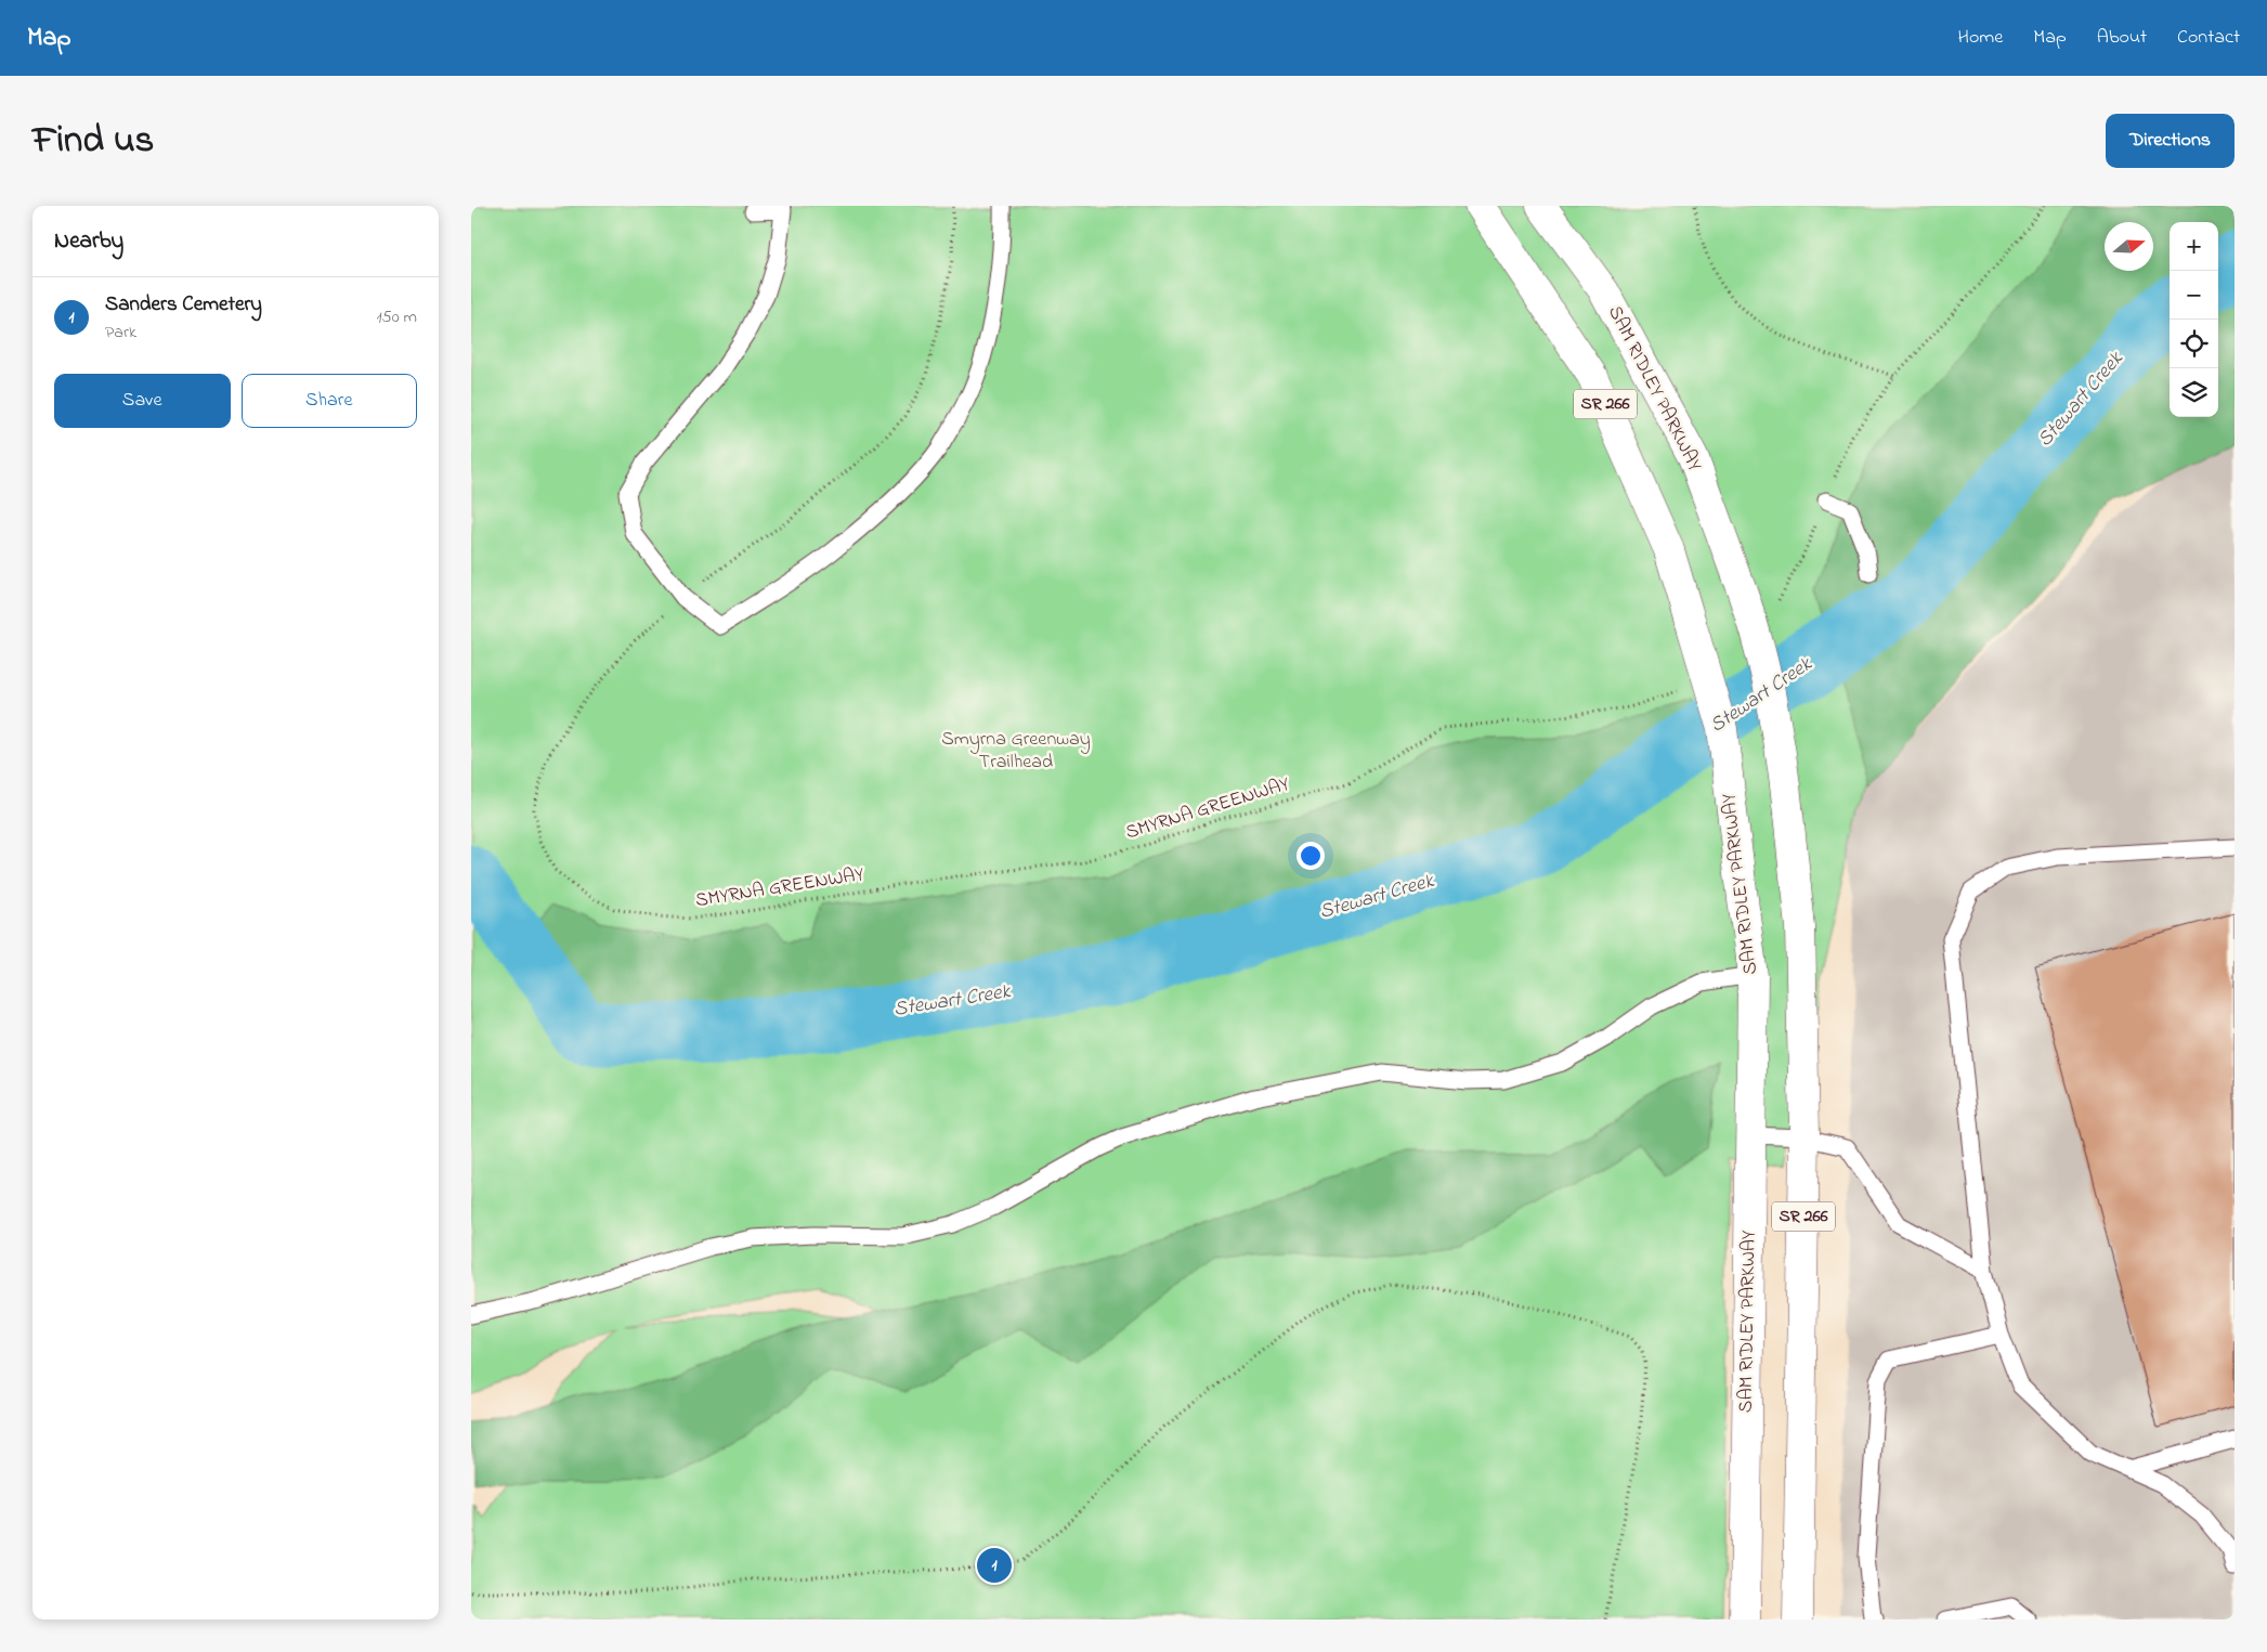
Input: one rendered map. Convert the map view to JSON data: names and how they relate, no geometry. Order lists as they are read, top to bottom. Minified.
{"streets":{"main road":["SAM RIDLEY PARKWAY","SR 266"],"path":["SMYRNA GREENWAY"]},"water":["Stewart Creek"],"parks":["Smyrna Greenway Trailhead"],"north":"right","page":{"header":"Map","nav":["Home","Map","About","Contact"],"title":"Find us","buttons":["Directions",["Save","Share"]],"heading":"Nearby","map_buttons":["+","−"],"list":[{"mark":"1","name":"Sanders Cemetery","note":"Park","value":"150 m"}],"pins":"1"}}
